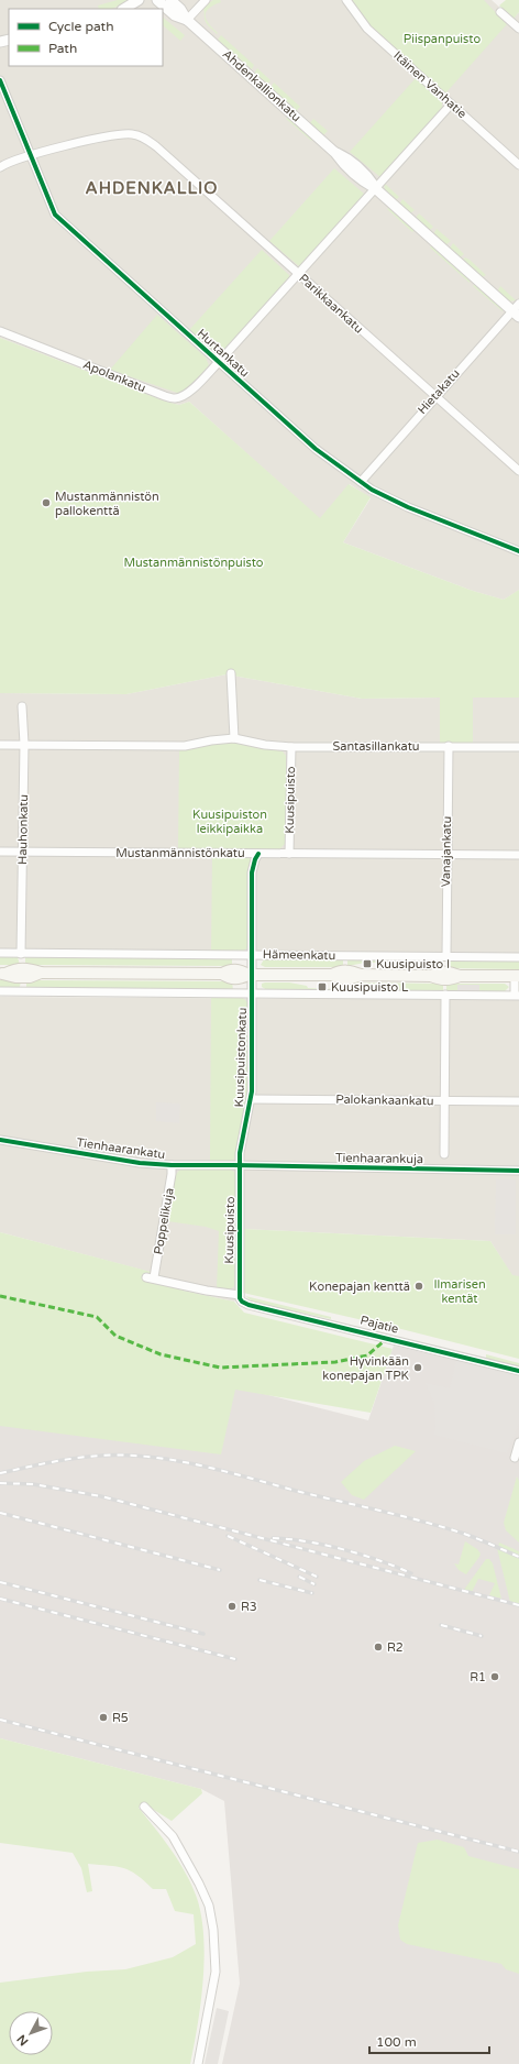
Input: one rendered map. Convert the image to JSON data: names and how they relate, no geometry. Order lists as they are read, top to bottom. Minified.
{"streets":{"main road":["Hämeenkatu"],"street":["Itäinen Vanhatie","Ahdenkallionkatu","Parikkaankatu","Hurtankatu","Apolankatu","Hietakatu","Santasillankatu","Kuusipuisto","Hauhonkatu","Vanajankatu","Mustanmännistönkatu","Kuusipuistonkatu","Palokankaankatu","Tienhaarankatu","Tienhaarankuja","Poppelikuja","Pajatie"]},"crossings":[["Ahdenkallionkatu","Hietakatu"],["Parikkaankatu","Hurtankatu"],["Parikkaankatu","Hietakatu"],["Hurtankatu","Apolankatu"],["Hurtankatu","Hietakatu"],["Santasillankatu","Kuusipuisto"],["Santasillankatu","Hauhonkatu"],["Santasillankatu","Vanajankatu"],["Kuusipuisto","Mustanmännistönkatu"],["Kuusipuisto","Kuusipuistonkatu"],["Kuusipuisto","Tienhaarankatu"],["Kuusipuisto","Tienhaarankuja"],["Kuusipuisto","Pajatie"],["Hauhonkatu","Mustanmännistönkatu"],["Hauhonkatu","Hämeenkatu"],["Vanajankatu","Mustanmännistönkatu"],["Vanajankatu","Hämeenkatu"],["Hämeenkatu","Kuusipuistonkatu"],["Kuusipuistonkatu","Palokankaankatu"],["Kuusipuistonkatu","Tienhaarankatu"],["Kuusipuistonkatu","Tienhaarankuja"],["Tienhaarankatu","Tienhaarankuja"],["Tienhaarankatu","Poppelikuja"],["Poppelikuja","Pajatie"]],"districts":["AHDENKALLIO"],"parks":["Piispanpuisto","Mustanmännistönpuisto","Kuusipuiston leikkipaikka","Ilmarisen kentät"],"places":{"other":["Mustanmännistön pallokenttä","Konepajan kenttä","Hyvinkään konepajan TPK","R3","R2","R1","R5"],"transit":["Kuusipuisto I","Kuusipuisto L"]},"legend":["Cycle path","Path"],"scale_bar":"100 m","north":"bottom left"}
